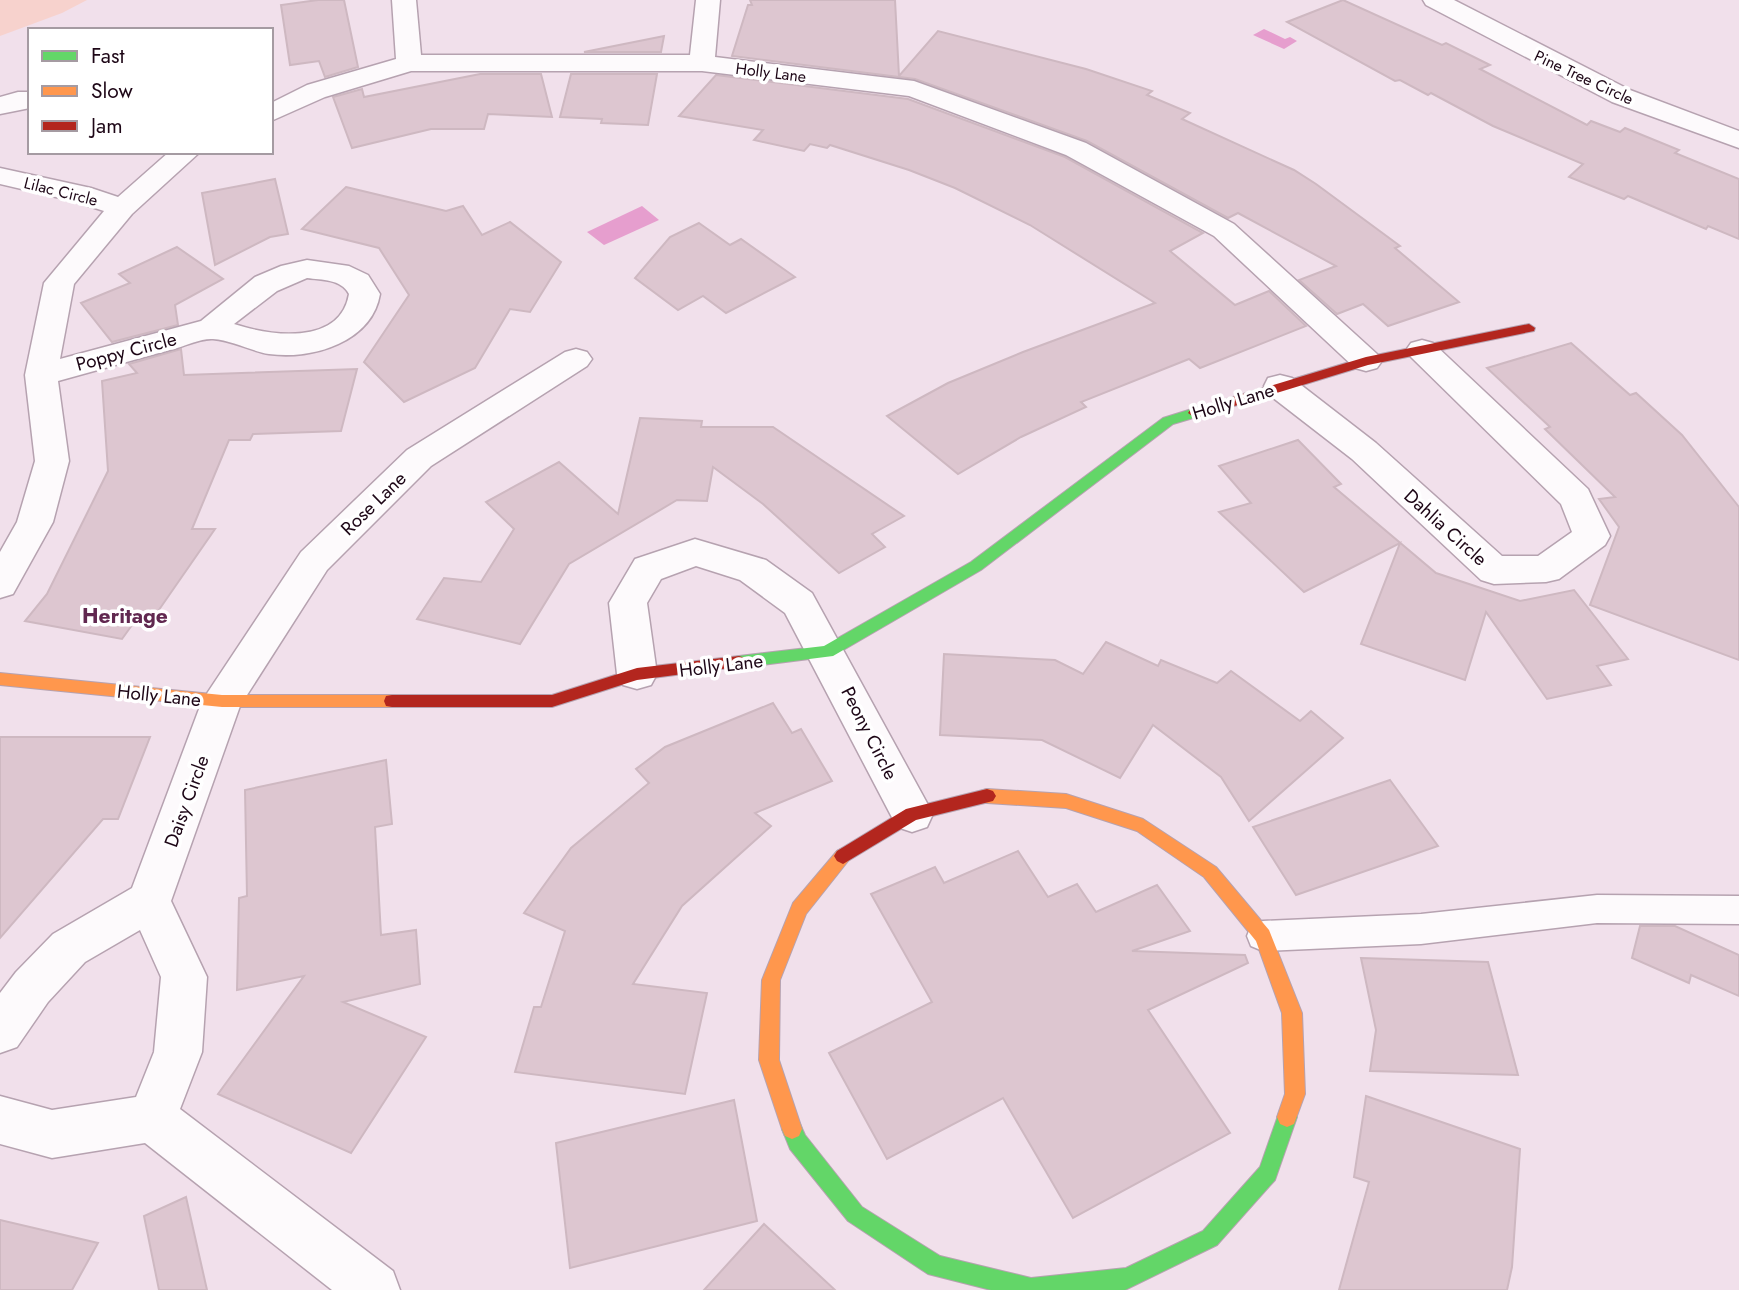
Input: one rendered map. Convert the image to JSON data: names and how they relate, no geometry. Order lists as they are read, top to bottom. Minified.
{"streets":{"street":["Holly Lane","Pine Tree Circle","Lilac Circle","Poppy Circle","Rose Lane","Dahlia Circle","Peony Circle","Daisy Circle"]},"crossings":[["Holly Lane","Rose Lane"],["Holly Lane","Dahlia Circle"],["Holly Lane","Peony Circle"],["Holly Lane","Daisy Circle"],["Rose Lane","Daisy Circle"]],"districts":["Heritage"],"legend":["Fast","Slow","Jam"]}
